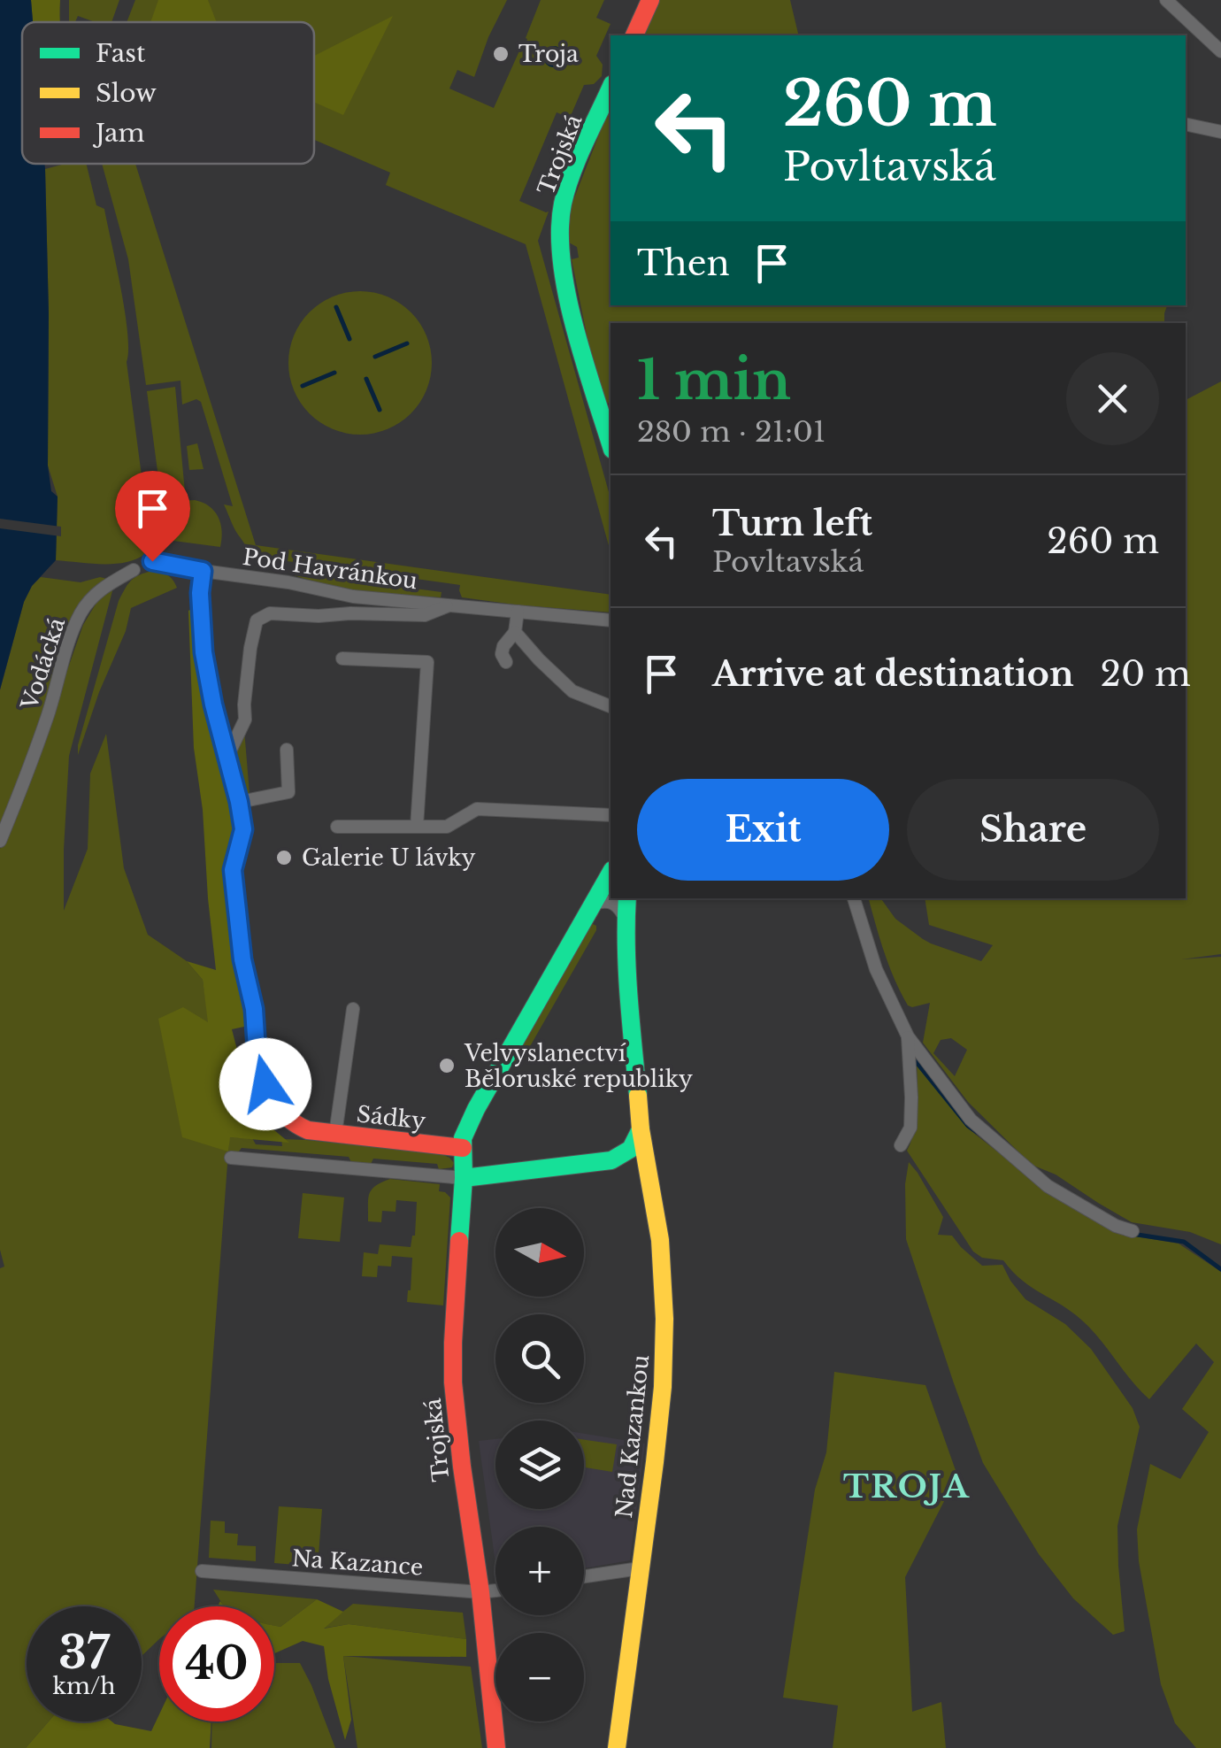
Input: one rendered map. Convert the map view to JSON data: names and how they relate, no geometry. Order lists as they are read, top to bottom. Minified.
{"streets":{"street":["Trojská","Pod Havránkou","Vodácká","Sádky","Nad Kazankou","Na Kazance"]},"crossings":[["Trojská","Sádky"],["Trojská","Na Kazance"]],"districts":["TROJA"],"places":["Troja","Galerie U lávky","Velvyslanectví Běloruské republiky"],"legend":["Fast","Slow","Jam"],"north":"right","page":{"turn":["260 m","Povltavská"],"then":"Then","heading":["1 min","280 m · 21:01"],"list":[{"name":"Turn left","note":"Povltavská","value":"260 m"},{"name":"Arrive at destination","value":"20 m"}],"buttons":["Exit","Share"],"map_buttons":["+","−"],"speed":"37 km/h","limit":"40"}}
